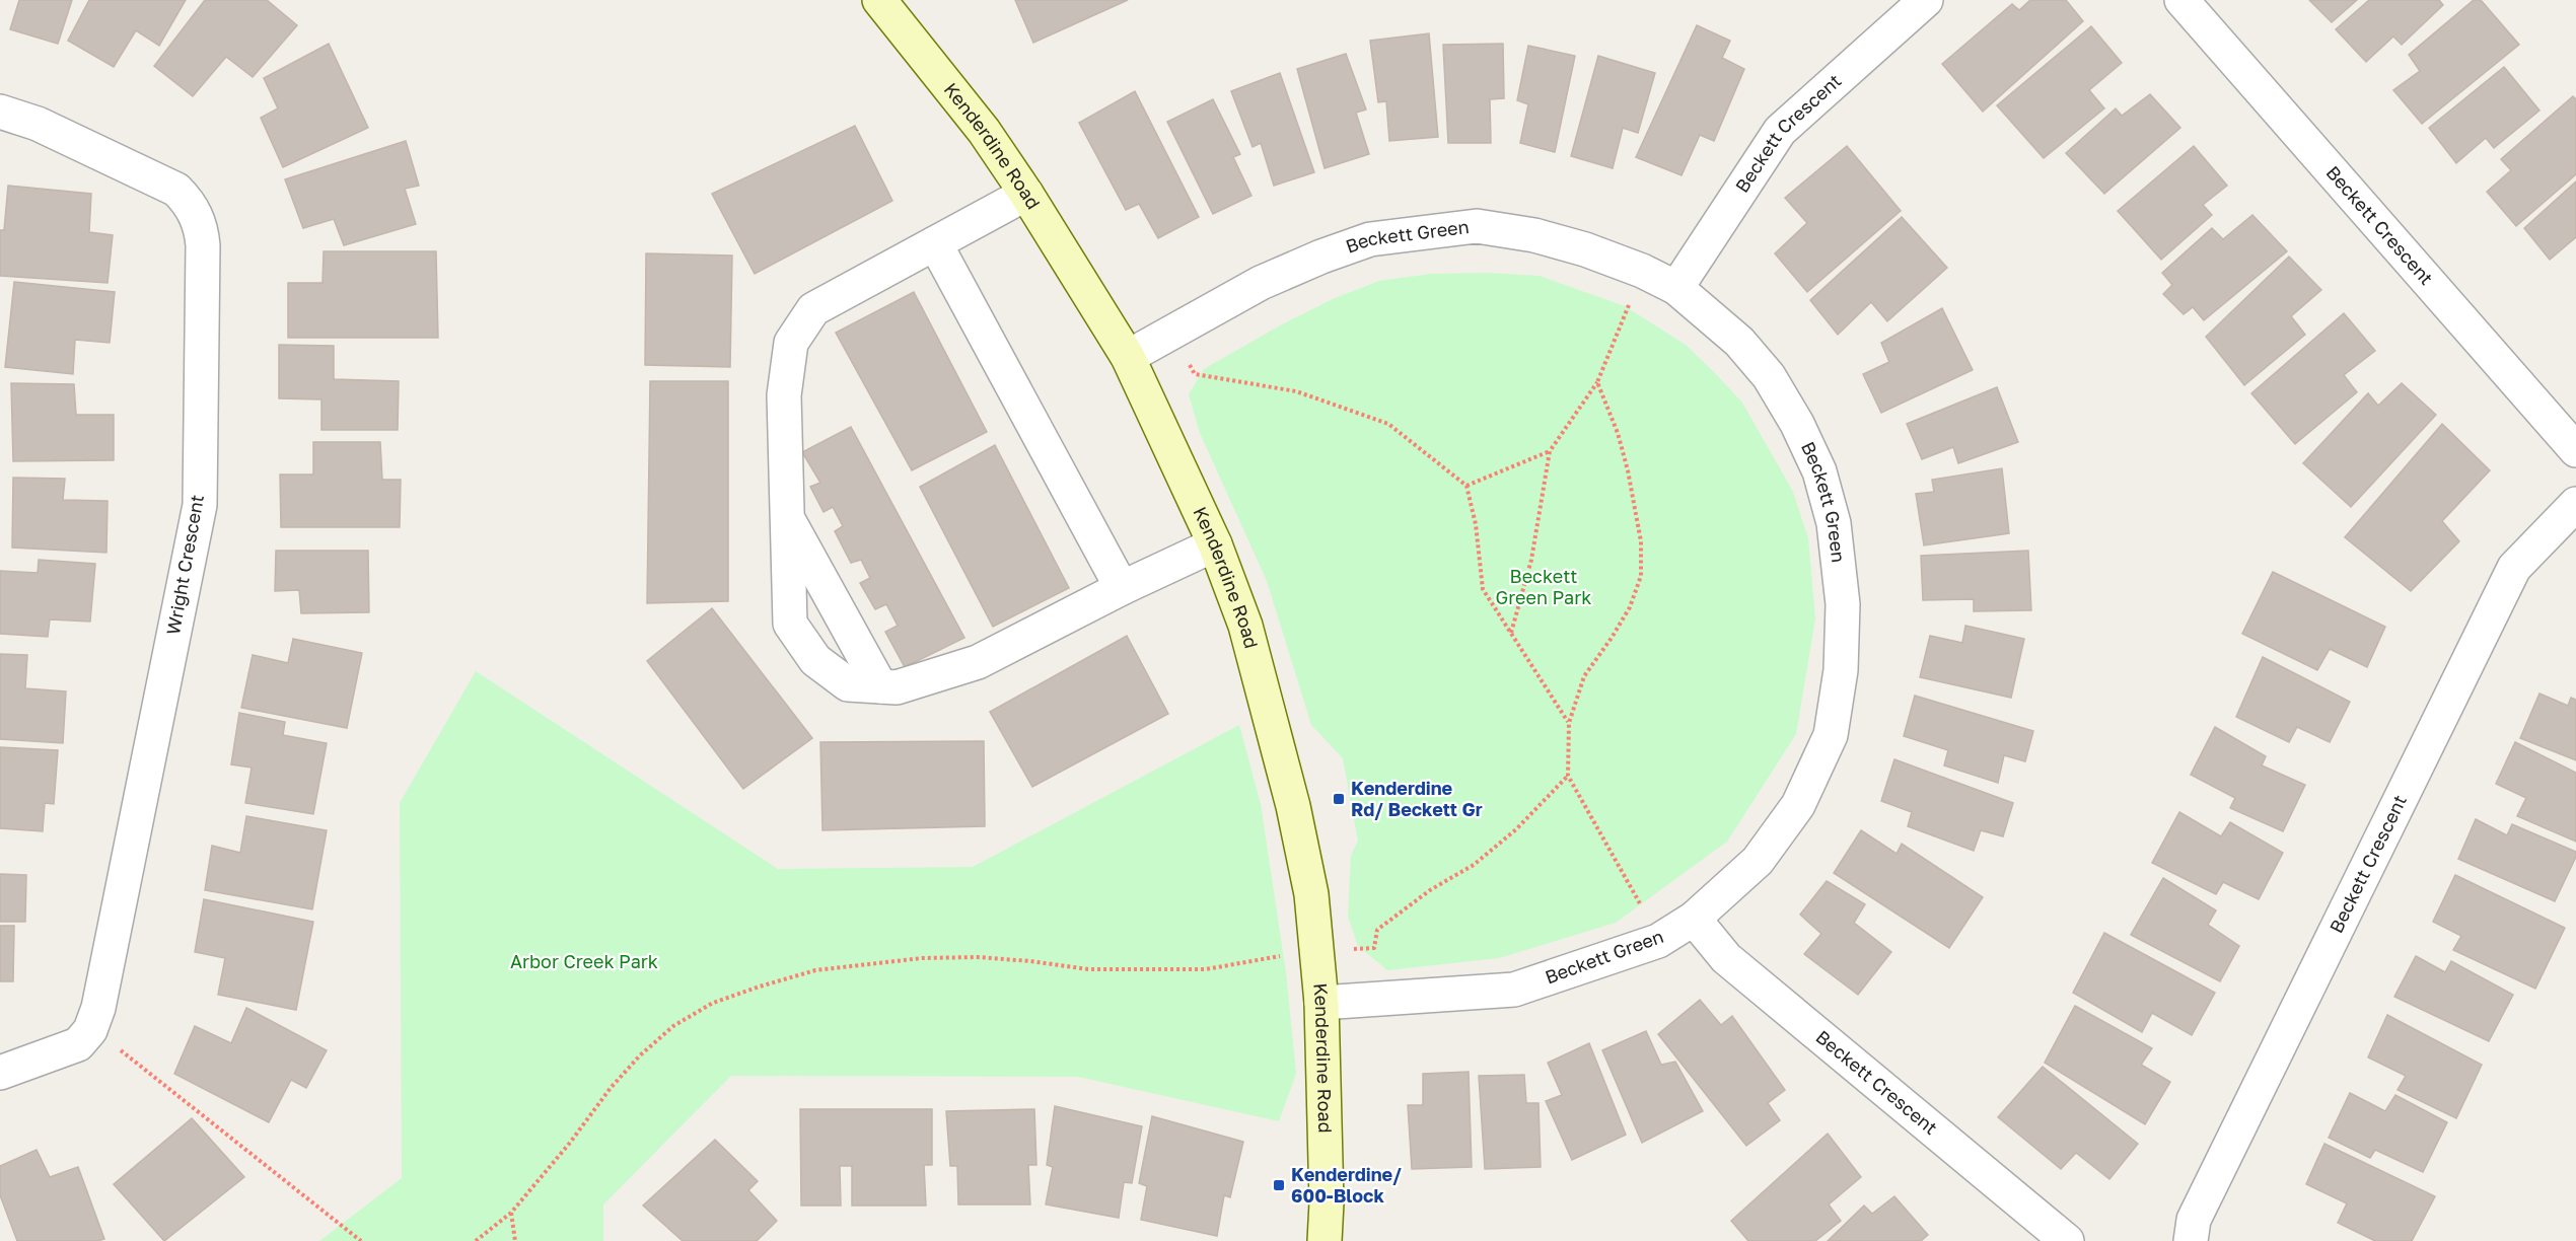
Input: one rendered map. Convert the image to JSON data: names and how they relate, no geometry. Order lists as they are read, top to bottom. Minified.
{"streets":{"street":["Beckett Crescent","Kenderdine Road","Beckett Green","Wright Crescent"]},"crossings":[["Beckett Crescent","Beckett Green"],["Kenderdine Road","Beckett Green"]],"parks":["Beckett Green Park","Arbor Creek Park"],"places":{"transit":["Kenderdine Rd/ Beckett Gr","Kenderdine/ 600-Block"]}}
